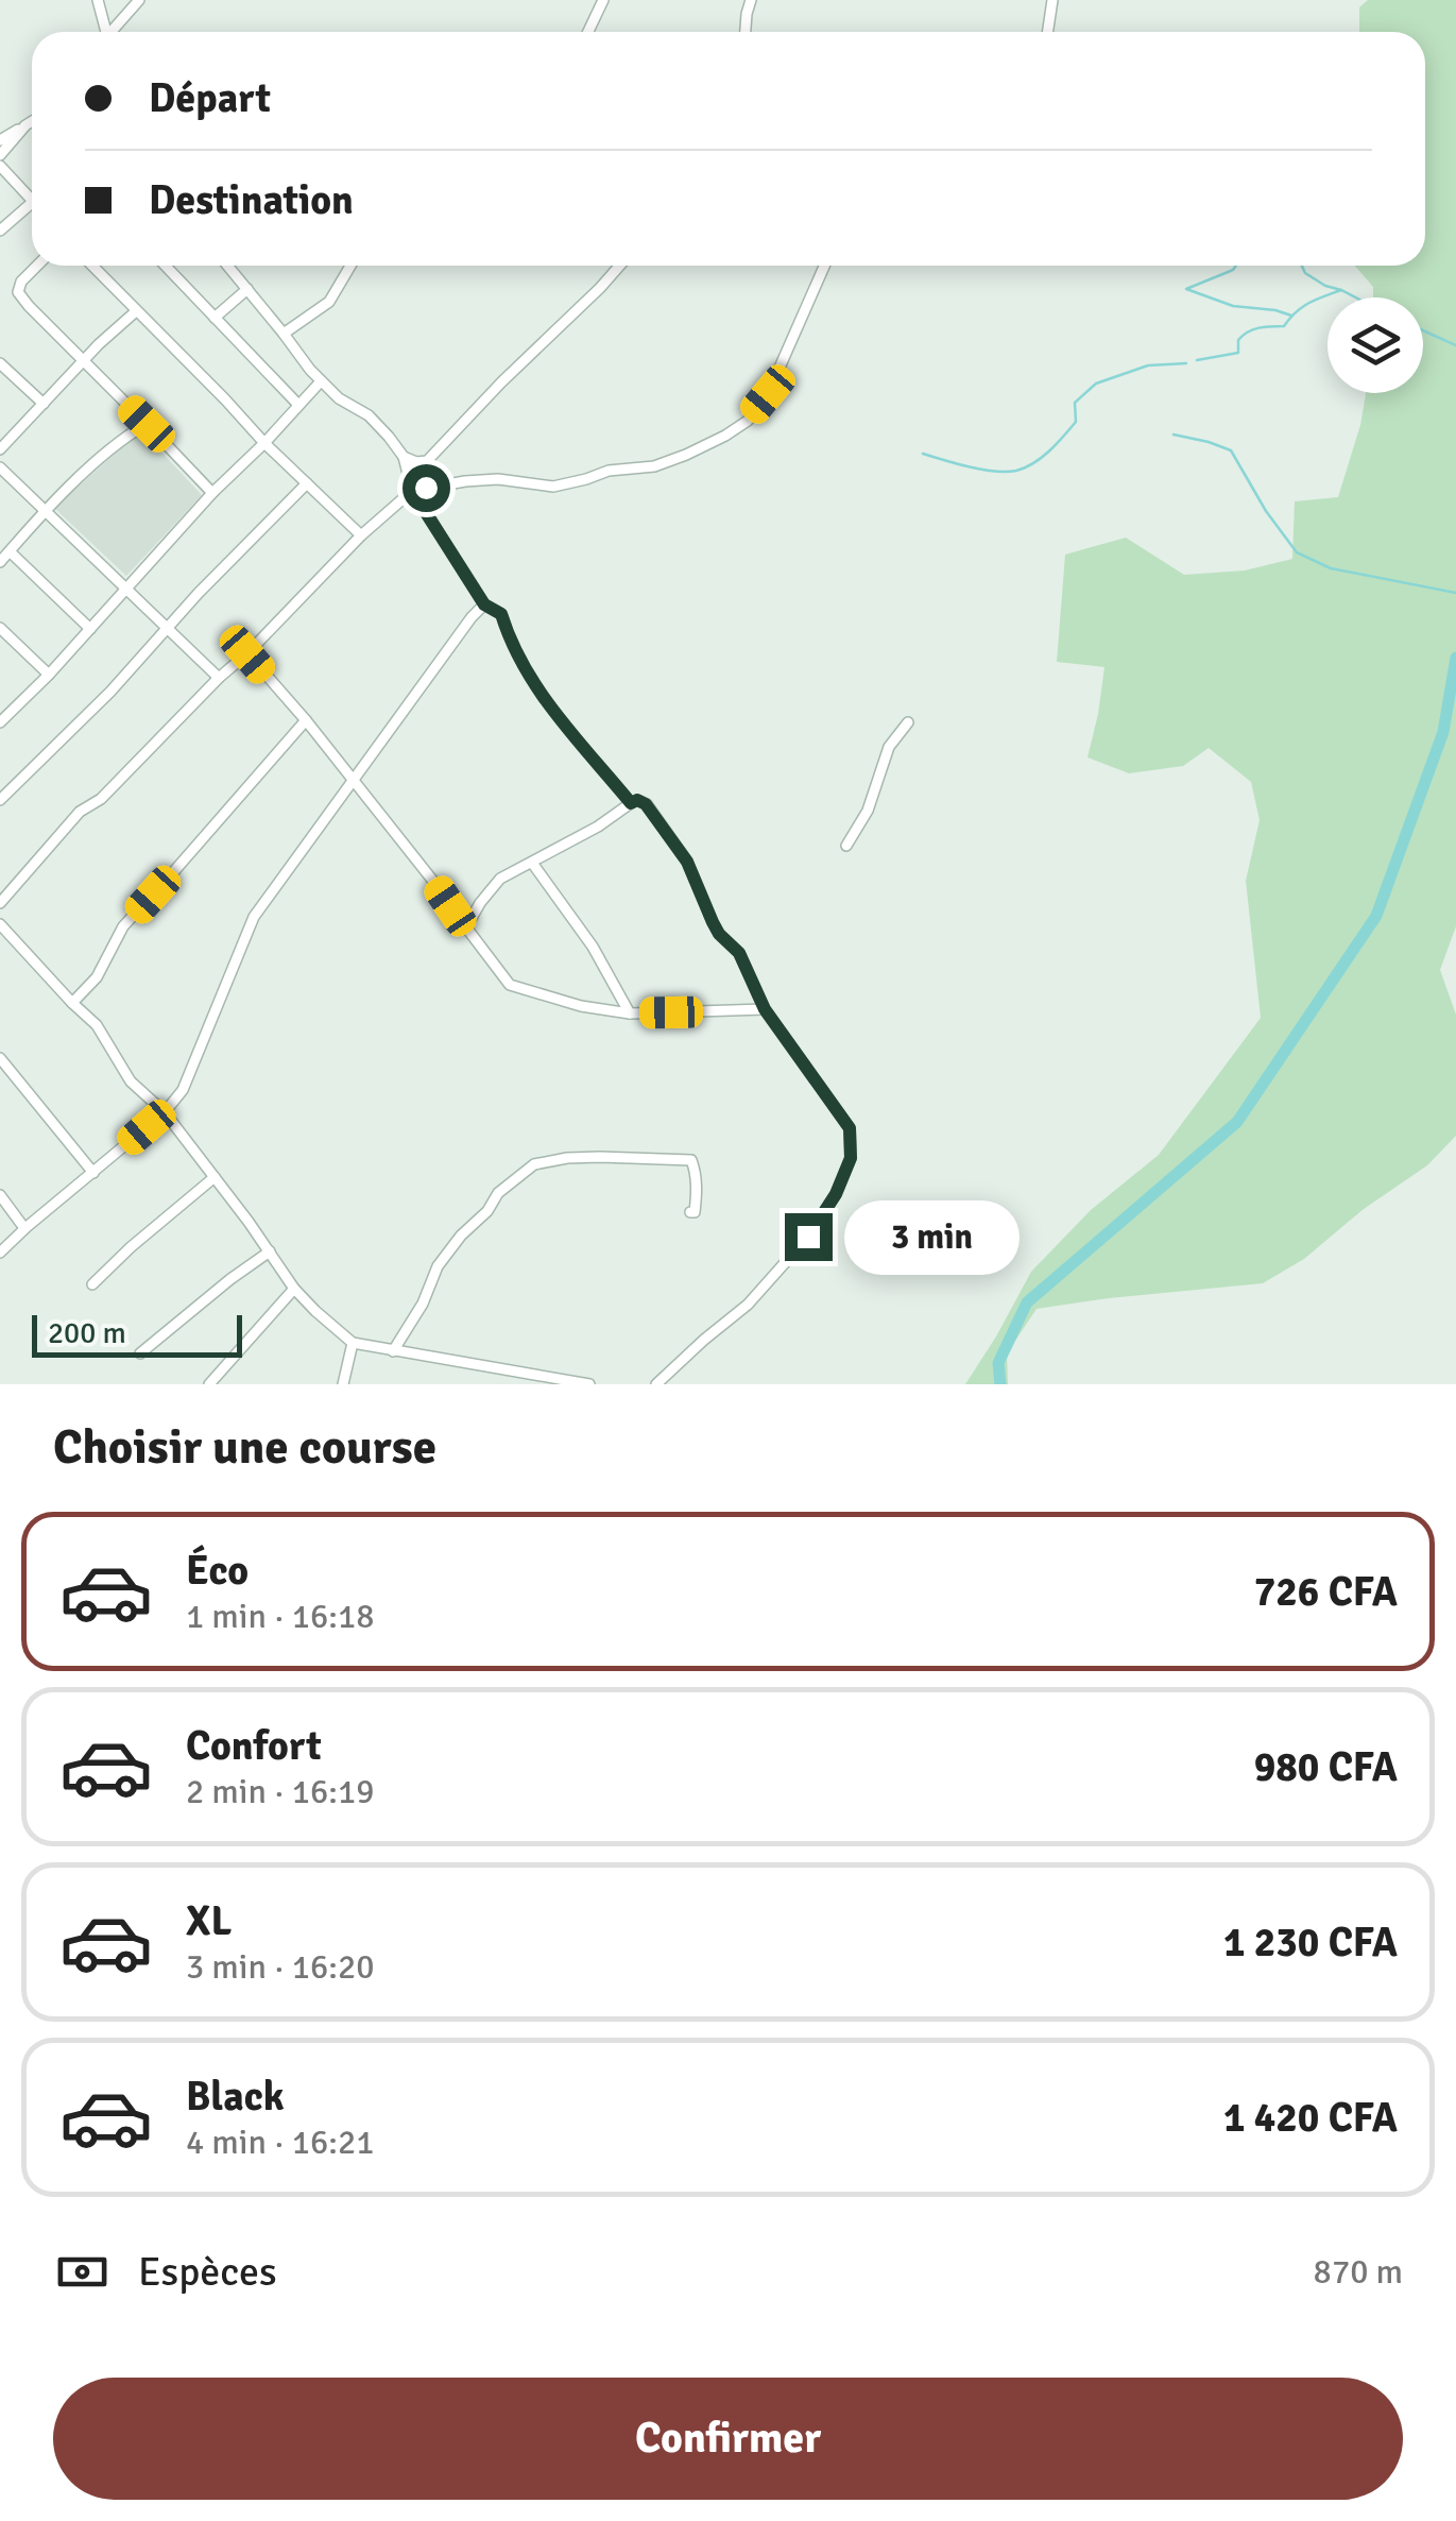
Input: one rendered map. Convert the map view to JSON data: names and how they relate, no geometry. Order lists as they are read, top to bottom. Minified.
{"scale_bar":"200 m","page":{"banner":["Départ","Destination"],"bubble":"3 min","scale":"200 m","heading":"Choisir une course","list":[{"name":"Éco","note":"1 min · 16:18","value":"726 CFA"},{"name":"Confort","note":"2 min · 16:19","value":"980 CFA"},{"name":"XL","note":"3 min · 16:20","value":"1 230 CFA"},{"name":"Black","note":"4 min · 16:21","value":"1 420 CFA"}],"pay":["Espèces","870 m"],"buttons":"Confirmer"}}
